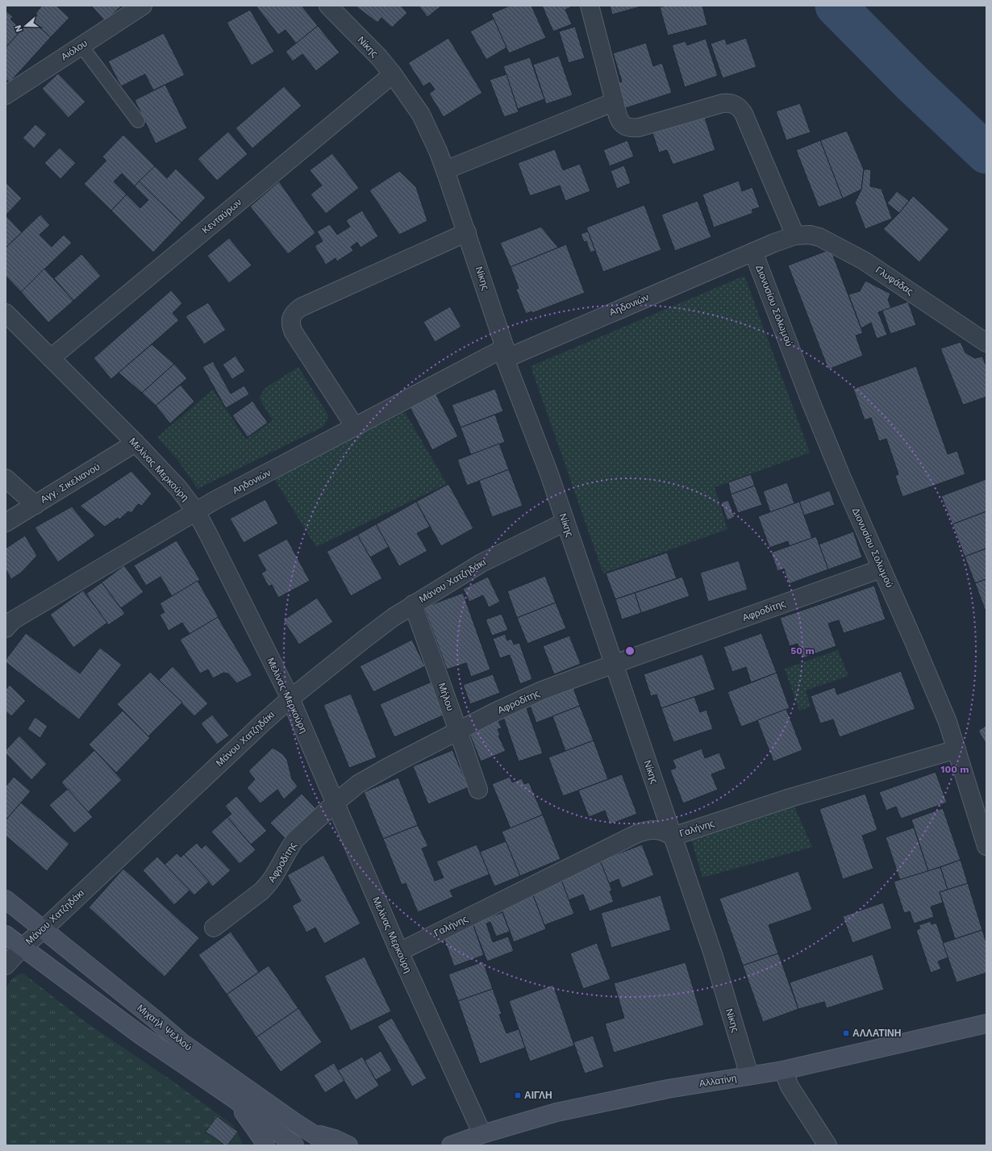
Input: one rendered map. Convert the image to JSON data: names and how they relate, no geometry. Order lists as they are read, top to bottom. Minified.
{"streets":{"street":["Νίκης","Αιόλου","Κενταύρων","Γλυφάδας","Αηδονιών","Διονυσίου Σολωμού","Μελίνας Μερκούρη","Αγγ. Σικελιανού","Μάνου Χατζηδάκι","Αφροδίτης","Μήλου","Γαλήνης","Μιχαήλ Ψελλού","Αλλατίνη"]},"crossings":[["Νίκης","Κενταύρων"],["Νίκης","Αηδονιών"],["Νίκης","Μάνου Χατζηδάκι"],["Νίκης","Αφροδίτης"],["Νίκης","Γαλήνης"],["Νίκης","Αλλατίνη"],["Κενταύρων","Μελίνας Μερκούρη"],["Γλυφάδας","Αηδονιών"],["Γλυφάδας","Διονυσίου Σολωμού"],["Αηδονιών","Διονυσίου Σολωμού"],["Αηδονιών","Μελίνας Μερκούρη"],["Διονυσίου Σολωμού","Αφροδίτης"],["Διονυσίου Σολωμού","Γαλήνης"],["Μελίνας Μερκούρη","Αγγ. Σικελιανού"],["Μελίνας Μερκούρη","Μάνου Χατζηδάκι"],["Μελίνας Μερκούρη","Αφροδίτης"],["Μελίνας Μερκούρη","Γαλήνης"],["Μελίνας Μερκούρη","Αλλατίνη"],["Μάνου Χατζηδάκι","Μήλου"],["Μάνου Χατζηδάκι","Μιχαήλ Ψελλού"],["Αφροδίτης","Μήλου"]],"places":{"transit":["ΑΛΛΑΤΙΝΗ","ΑΙΓΛΗ"]},"north":"left","rings":["50 m","100 m"]}
